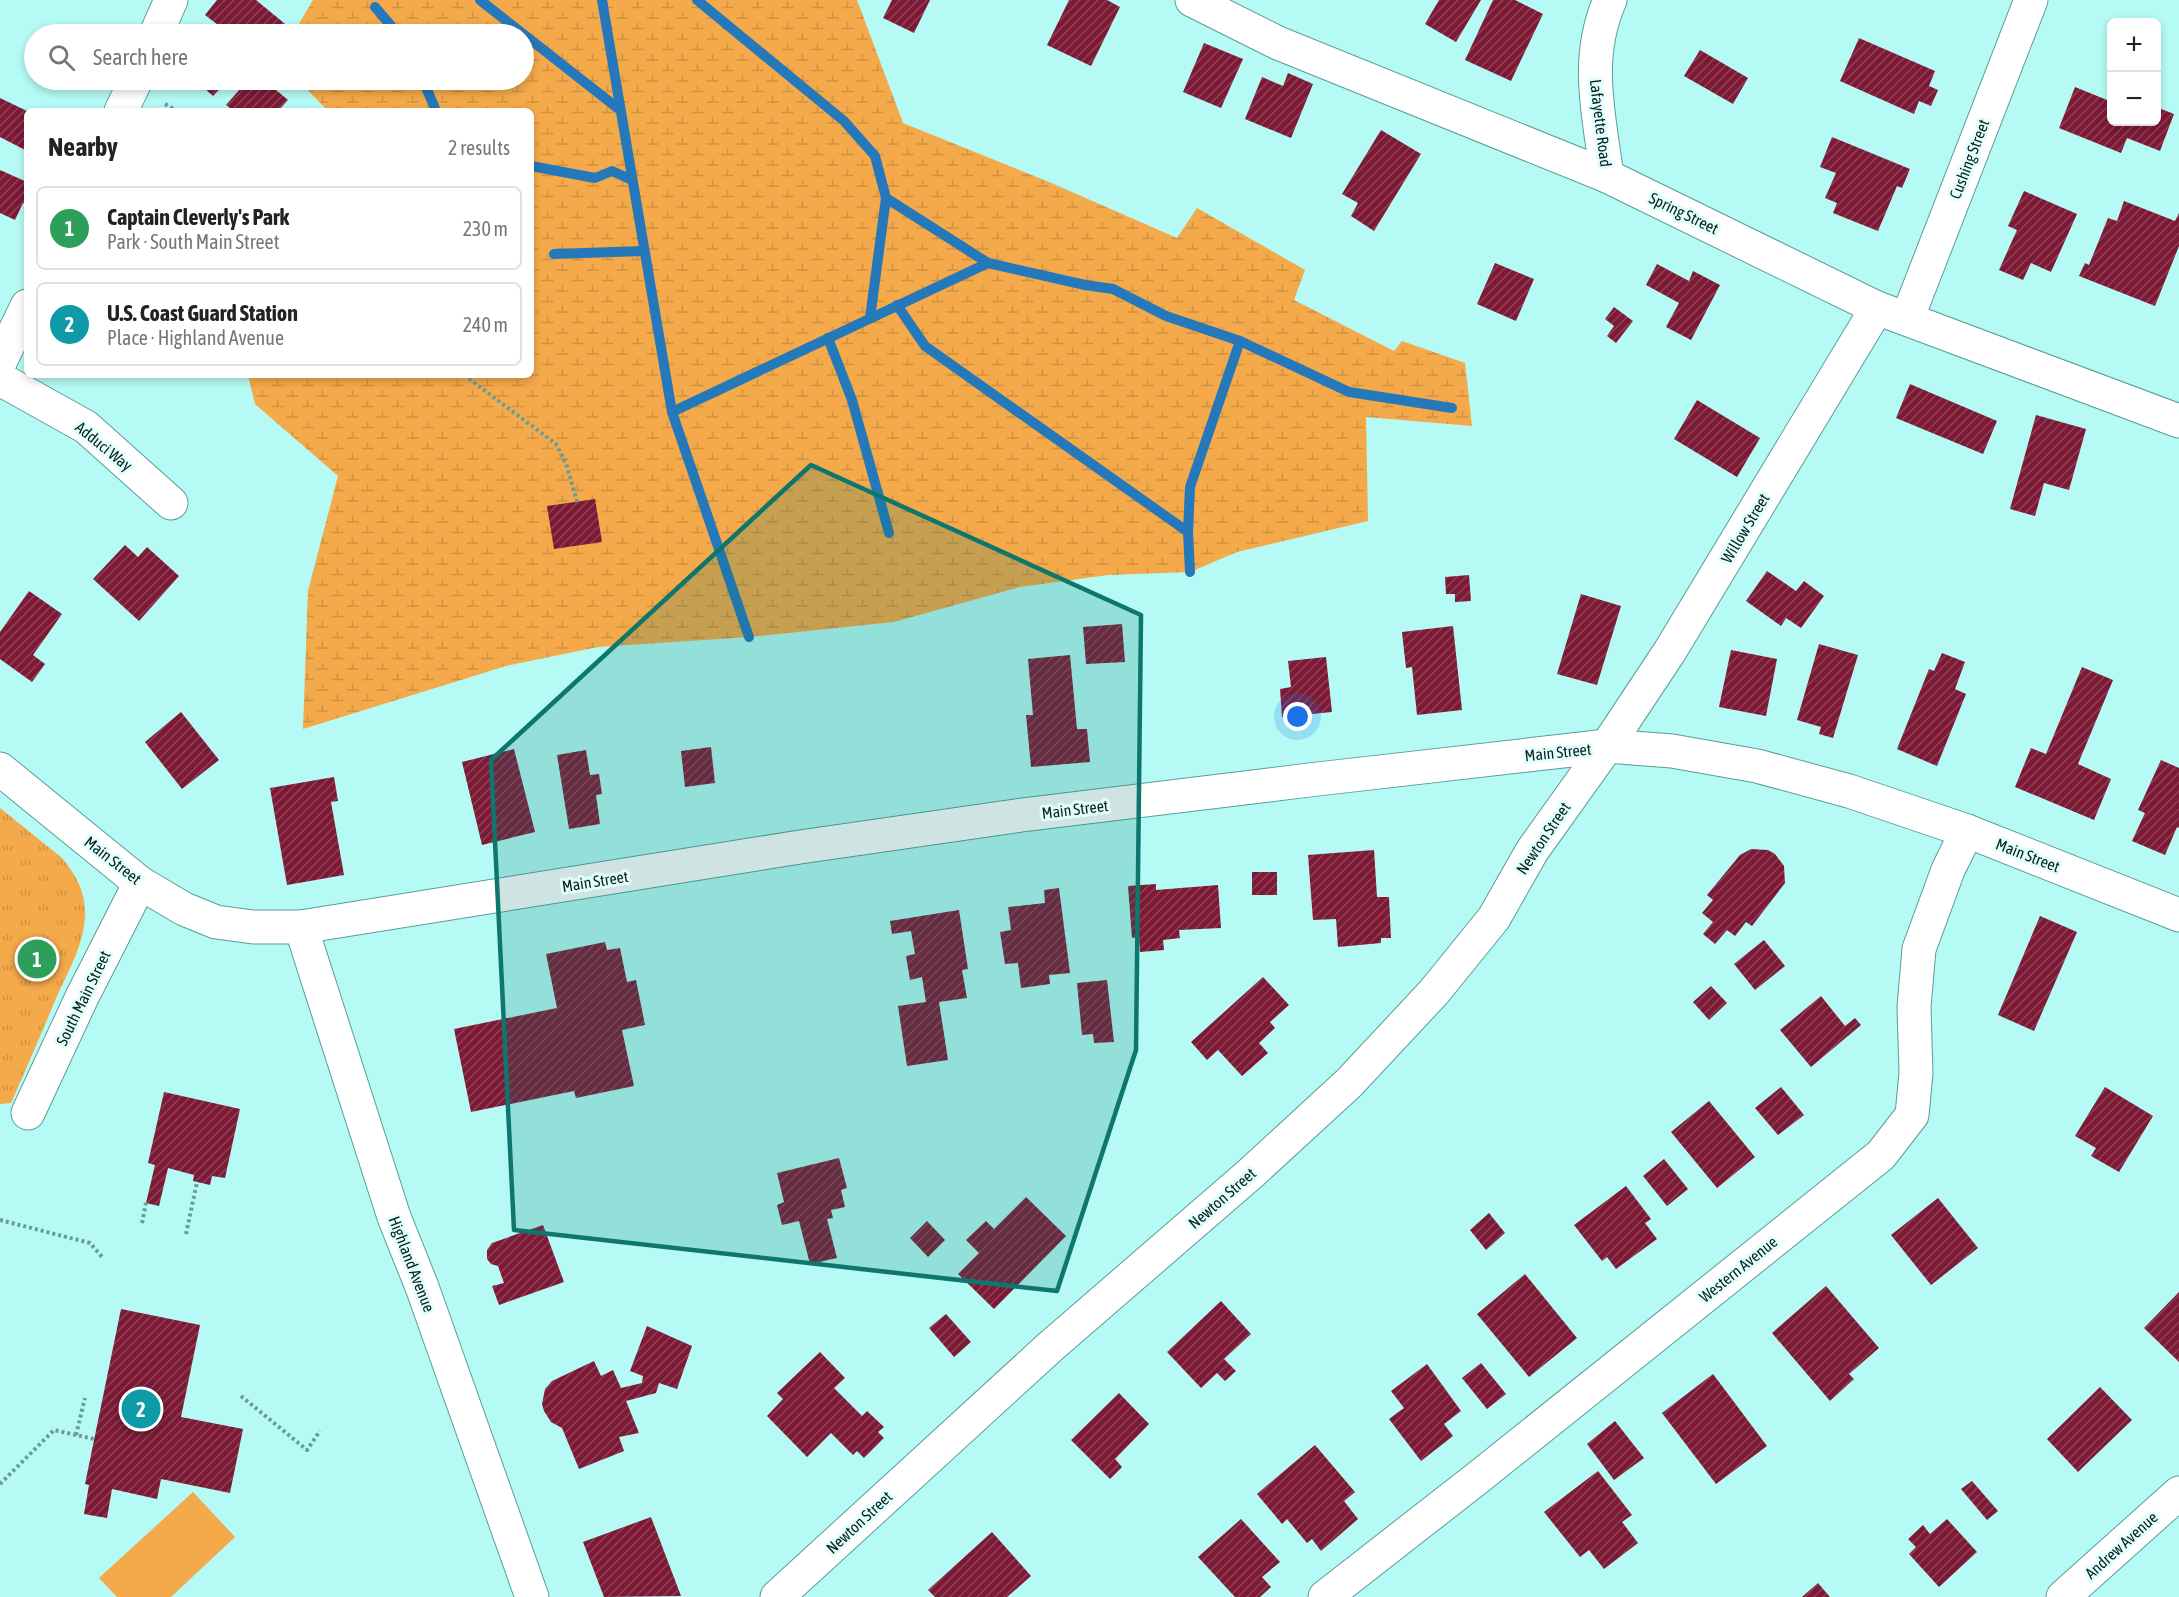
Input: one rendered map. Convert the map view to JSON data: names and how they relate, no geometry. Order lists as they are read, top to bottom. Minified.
{"streets":{"street":["Lafayette Road","Cushing Street","Spring Street","Adduci Way","Willow Street","Main Street","Newton Street","South Main Street","Highland Avenue","Western Avenue","Andrew Avenue"]},"crossings":[["Lafayette Road","Spring Street"],["Cushing Street","Spring Street"],["Spring Street","Willow Street"],["Willow Street","Main Street"],["Willow Street","Newton Street"],["Main Street","Newton Street"],["Main Street","South Main Street"],["Main Street","Highland Avenue"],["Main Street","Western Avenue"]],"page":{"map_buttons":["+","−"],"search":"Search here","heading":["Nearby","2 results"],"list":[{"mark":"1","name":"Captain Cleverly's Park","note":"Park · South Main Street","value":"230 m"},{"mark":"2","name":"U.S. Coast Guard Station","note":"Place · Highland Avenue","value":"240 m"}],"pins":["1","2"]}}
